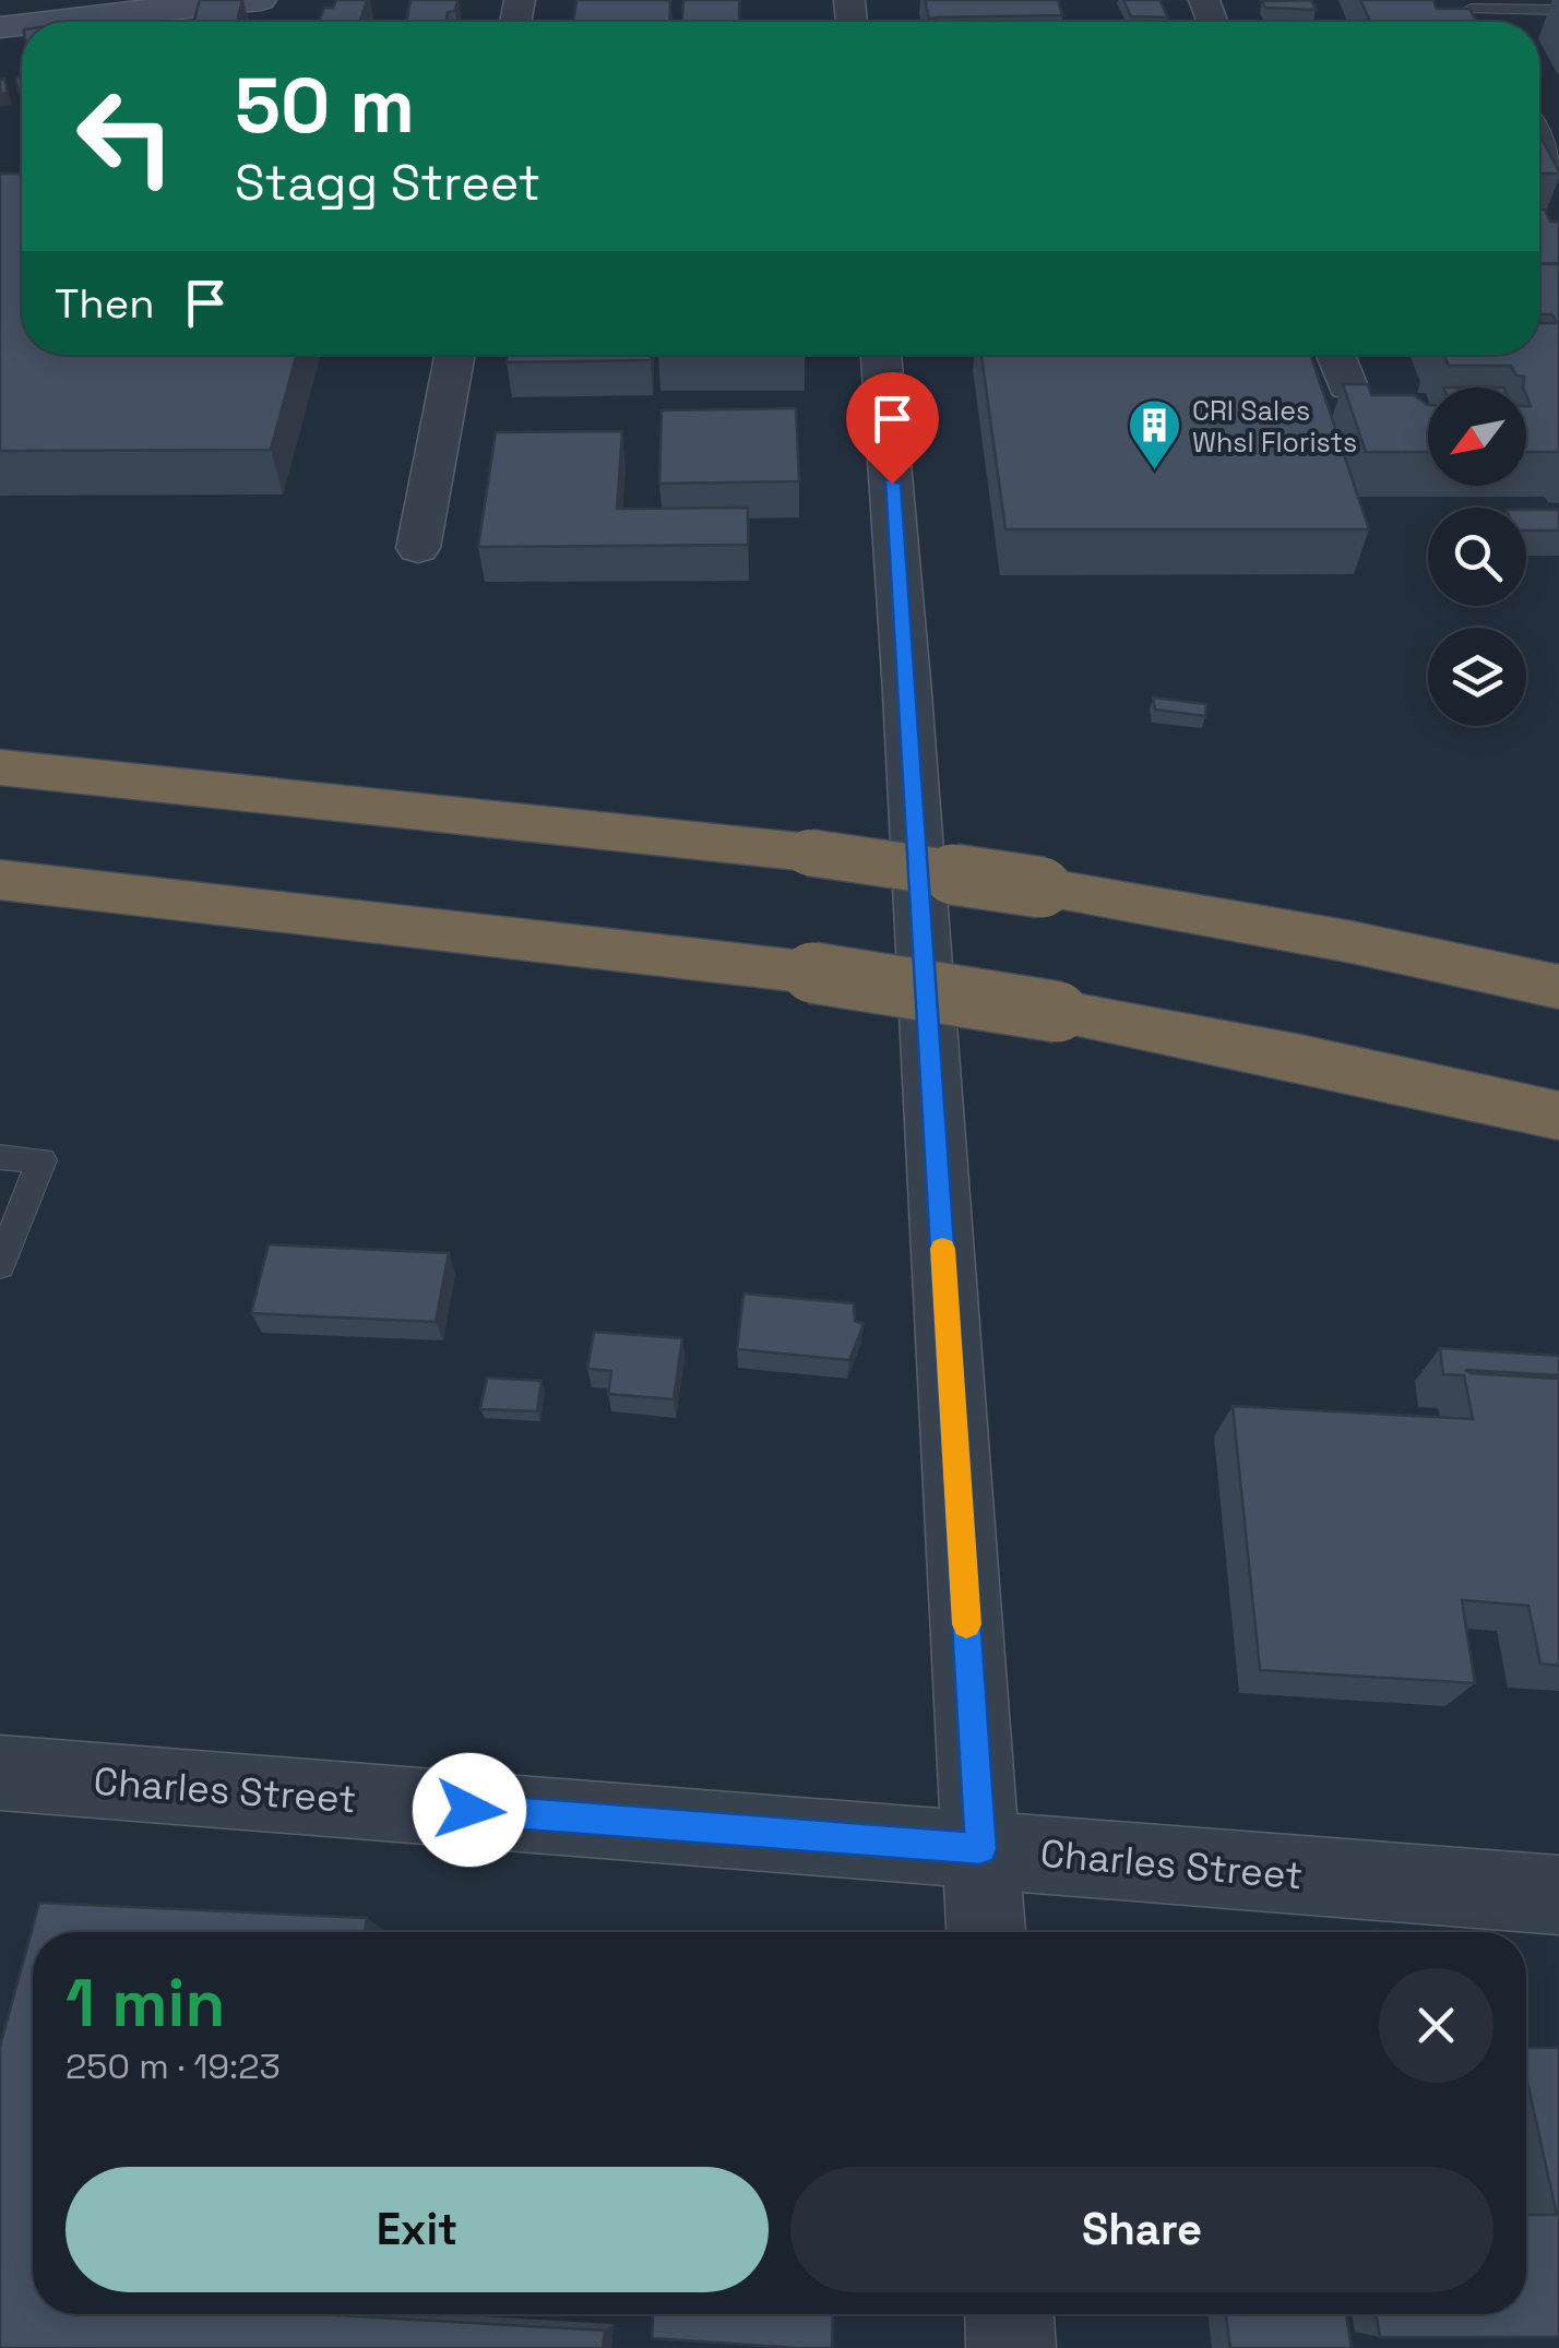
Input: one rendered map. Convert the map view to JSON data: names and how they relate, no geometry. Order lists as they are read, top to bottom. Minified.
{"streets":{"street":["Charles Street"]},"places":{"building":["CRI Sales Whsl Florists"]},"north":"bottom left","page":{"turn":["50 m","Stagg Street"],"then":"Then","heading":["1 min","250 m · 19:23"],"buttons":["Exit","Share"]}}
